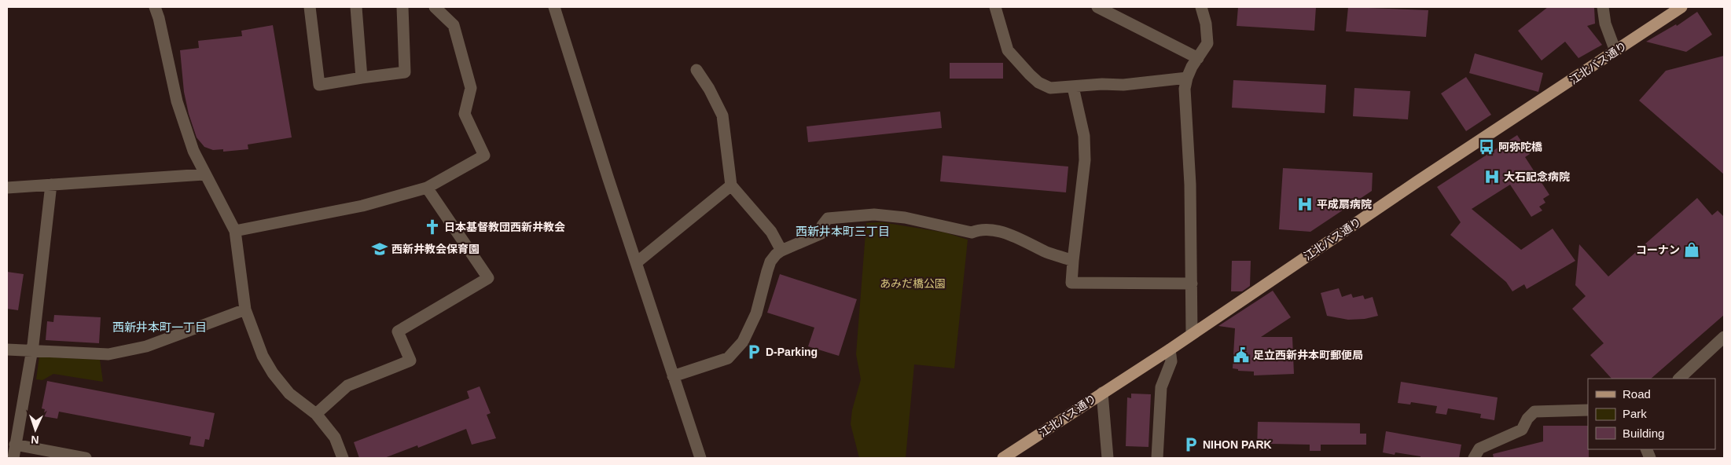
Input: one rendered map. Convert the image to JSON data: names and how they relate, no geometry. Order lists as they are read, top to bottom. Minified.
{"streets":{"main road":["江北バス通り"]},"districts":["西新井本町三丁目","西新井本町一丁目"],"parks":["あみだ橋公園"],"places":{"bus stop":["阿弥陀橋"],"hospital":["大石記念病院","平成扇病院"],"church":["日本基督教団西新井教会"],"school or university":["西新井教会保育園"],"shop":["コーナン"],"parking":["D-Parking","NIHON PARK"],"public building":["足立西新井本町郵便局"]},"legend":["Road","Park","Building"],"north":"bottom"}
